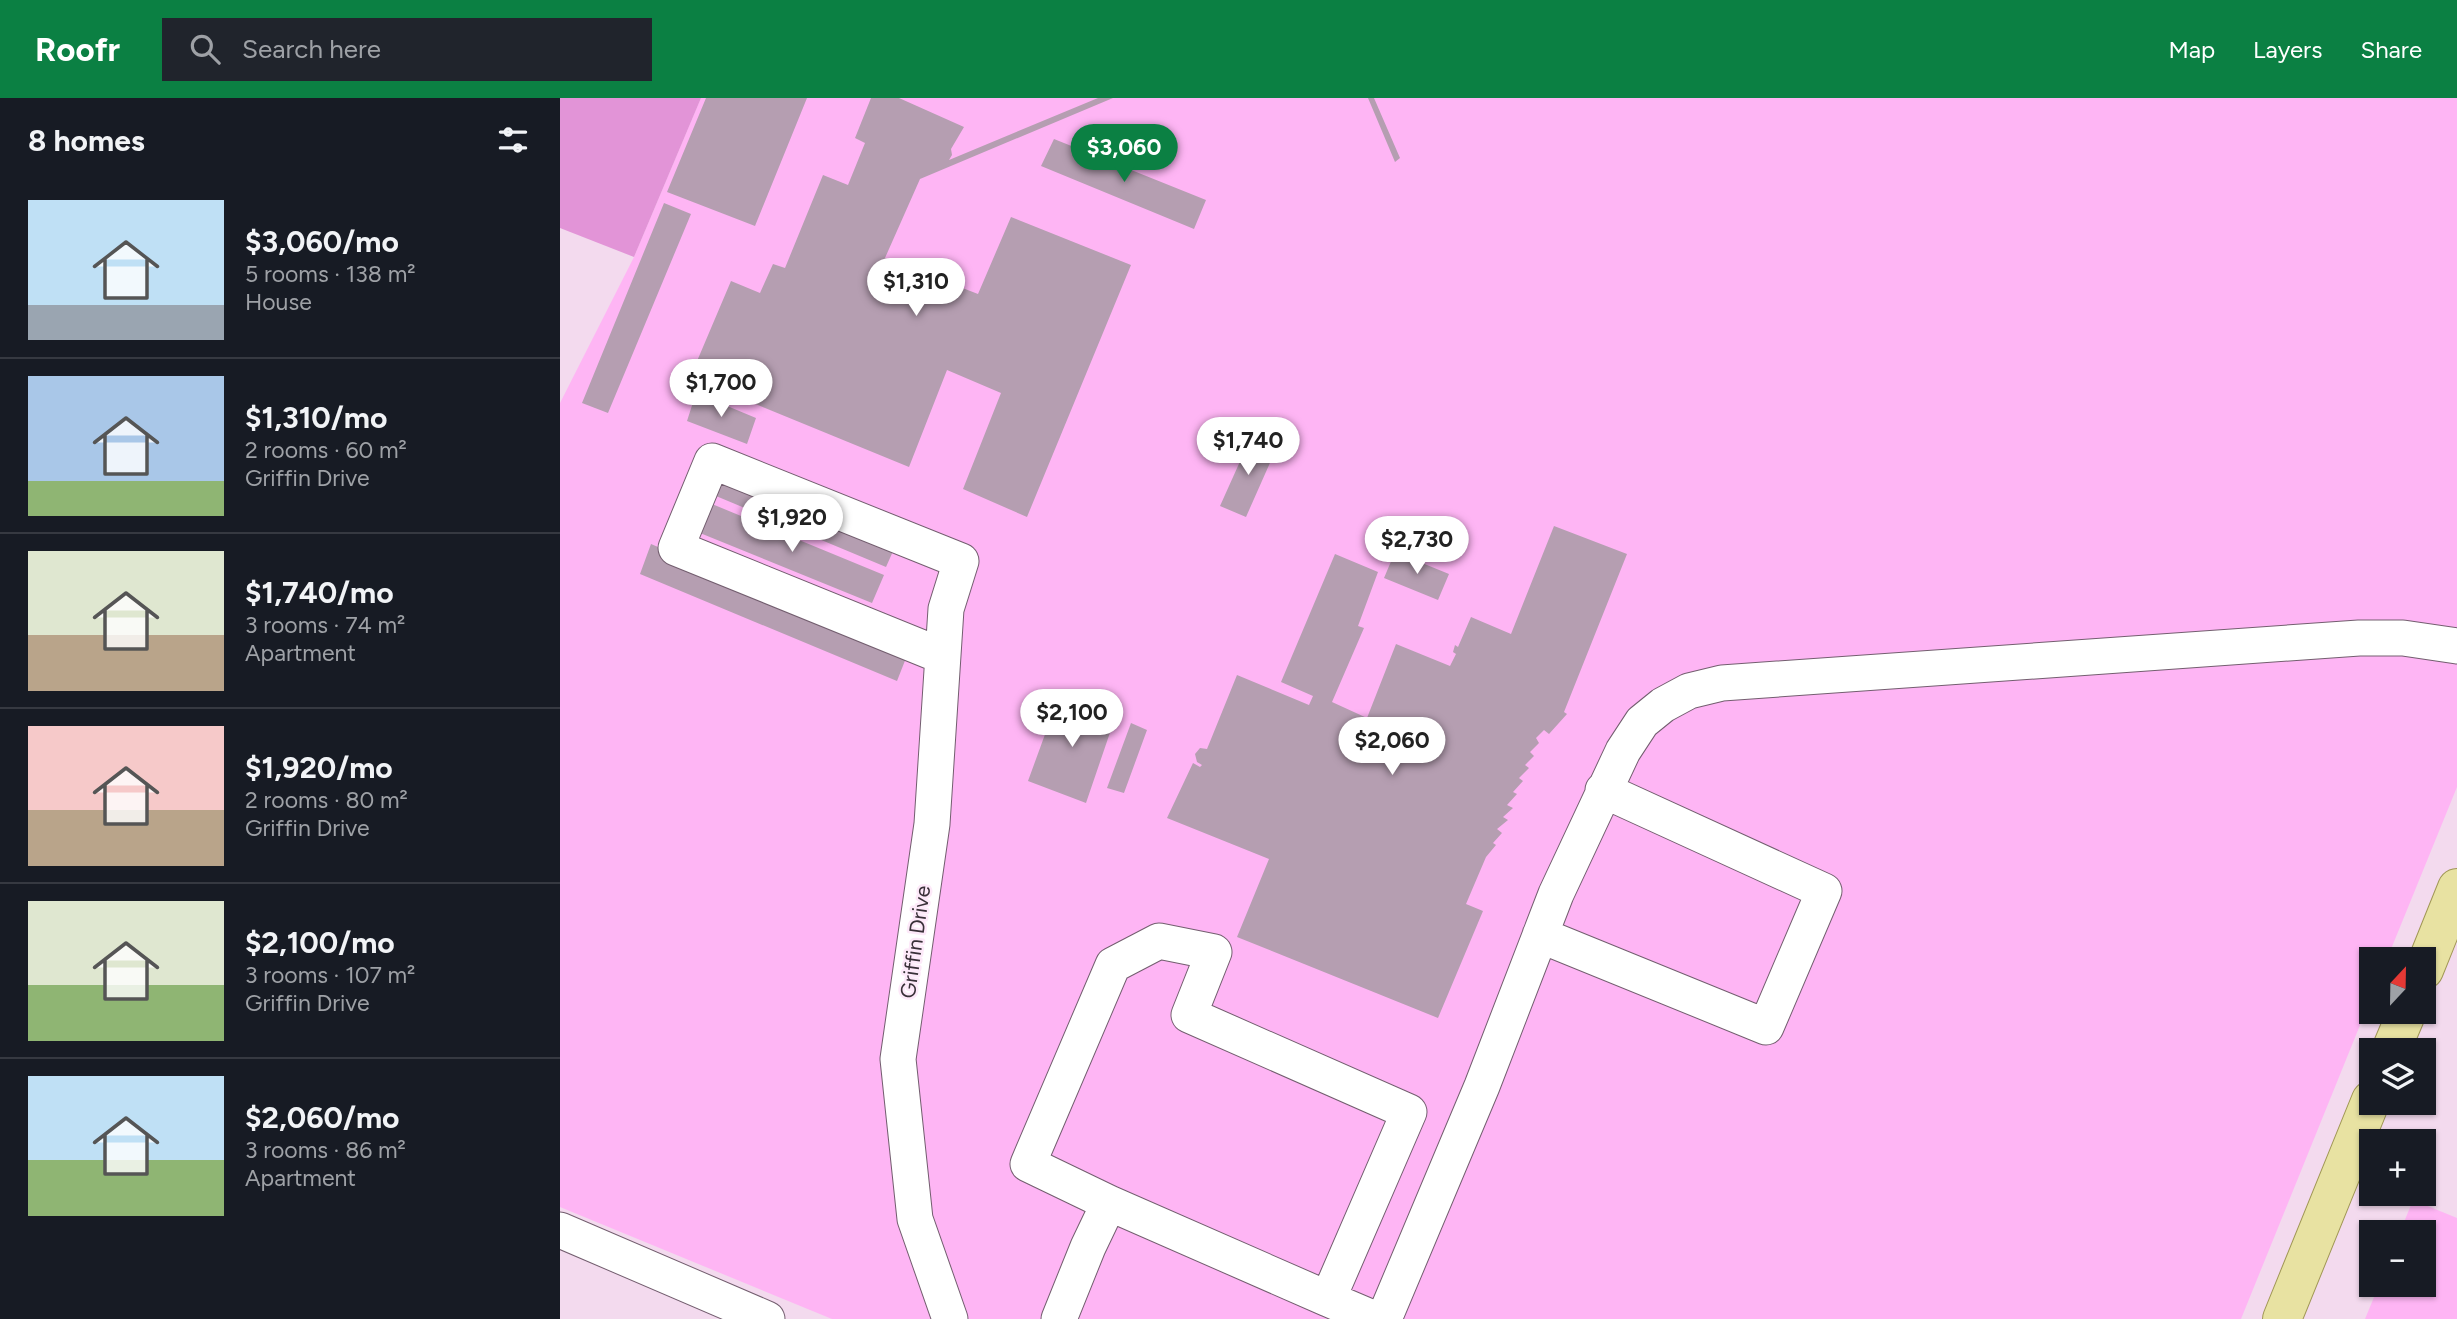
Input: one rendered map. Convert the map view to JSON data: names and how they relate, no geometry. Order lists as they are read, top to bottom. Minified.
{"streets":{"street":["Griffin Drive"]},"north":"top","page":{"header":"Roofr","search":"Search here","nav":["Map","Layers","Share"],"heading":"8 homes","price":["$3,060","$1,310","$1,700","$1,740","$1,920","$2,730","$2,100","$2,060"],"list":[{"name":"$3,060/mo","note":"5 rooms · 138 m² · House"},{"name":"$1,310/mo","note":"2 rooms · 60 m² · Griffin Drive"},{"name":"$1,740/mo","note":"3 rooms · 74 m² · Apartment"},{"name":"$1,920/mo","note":"2 rooms · 80 m² · Griffin Drive"},{"name":"$2,100/mo","note":"3 rooms · 107 m² · Griffin Drive"},{"name":"$2,060/mo","note":"3 rooms · 86 m² · Apartment"}],"map_buttons":["+","−"]}}
